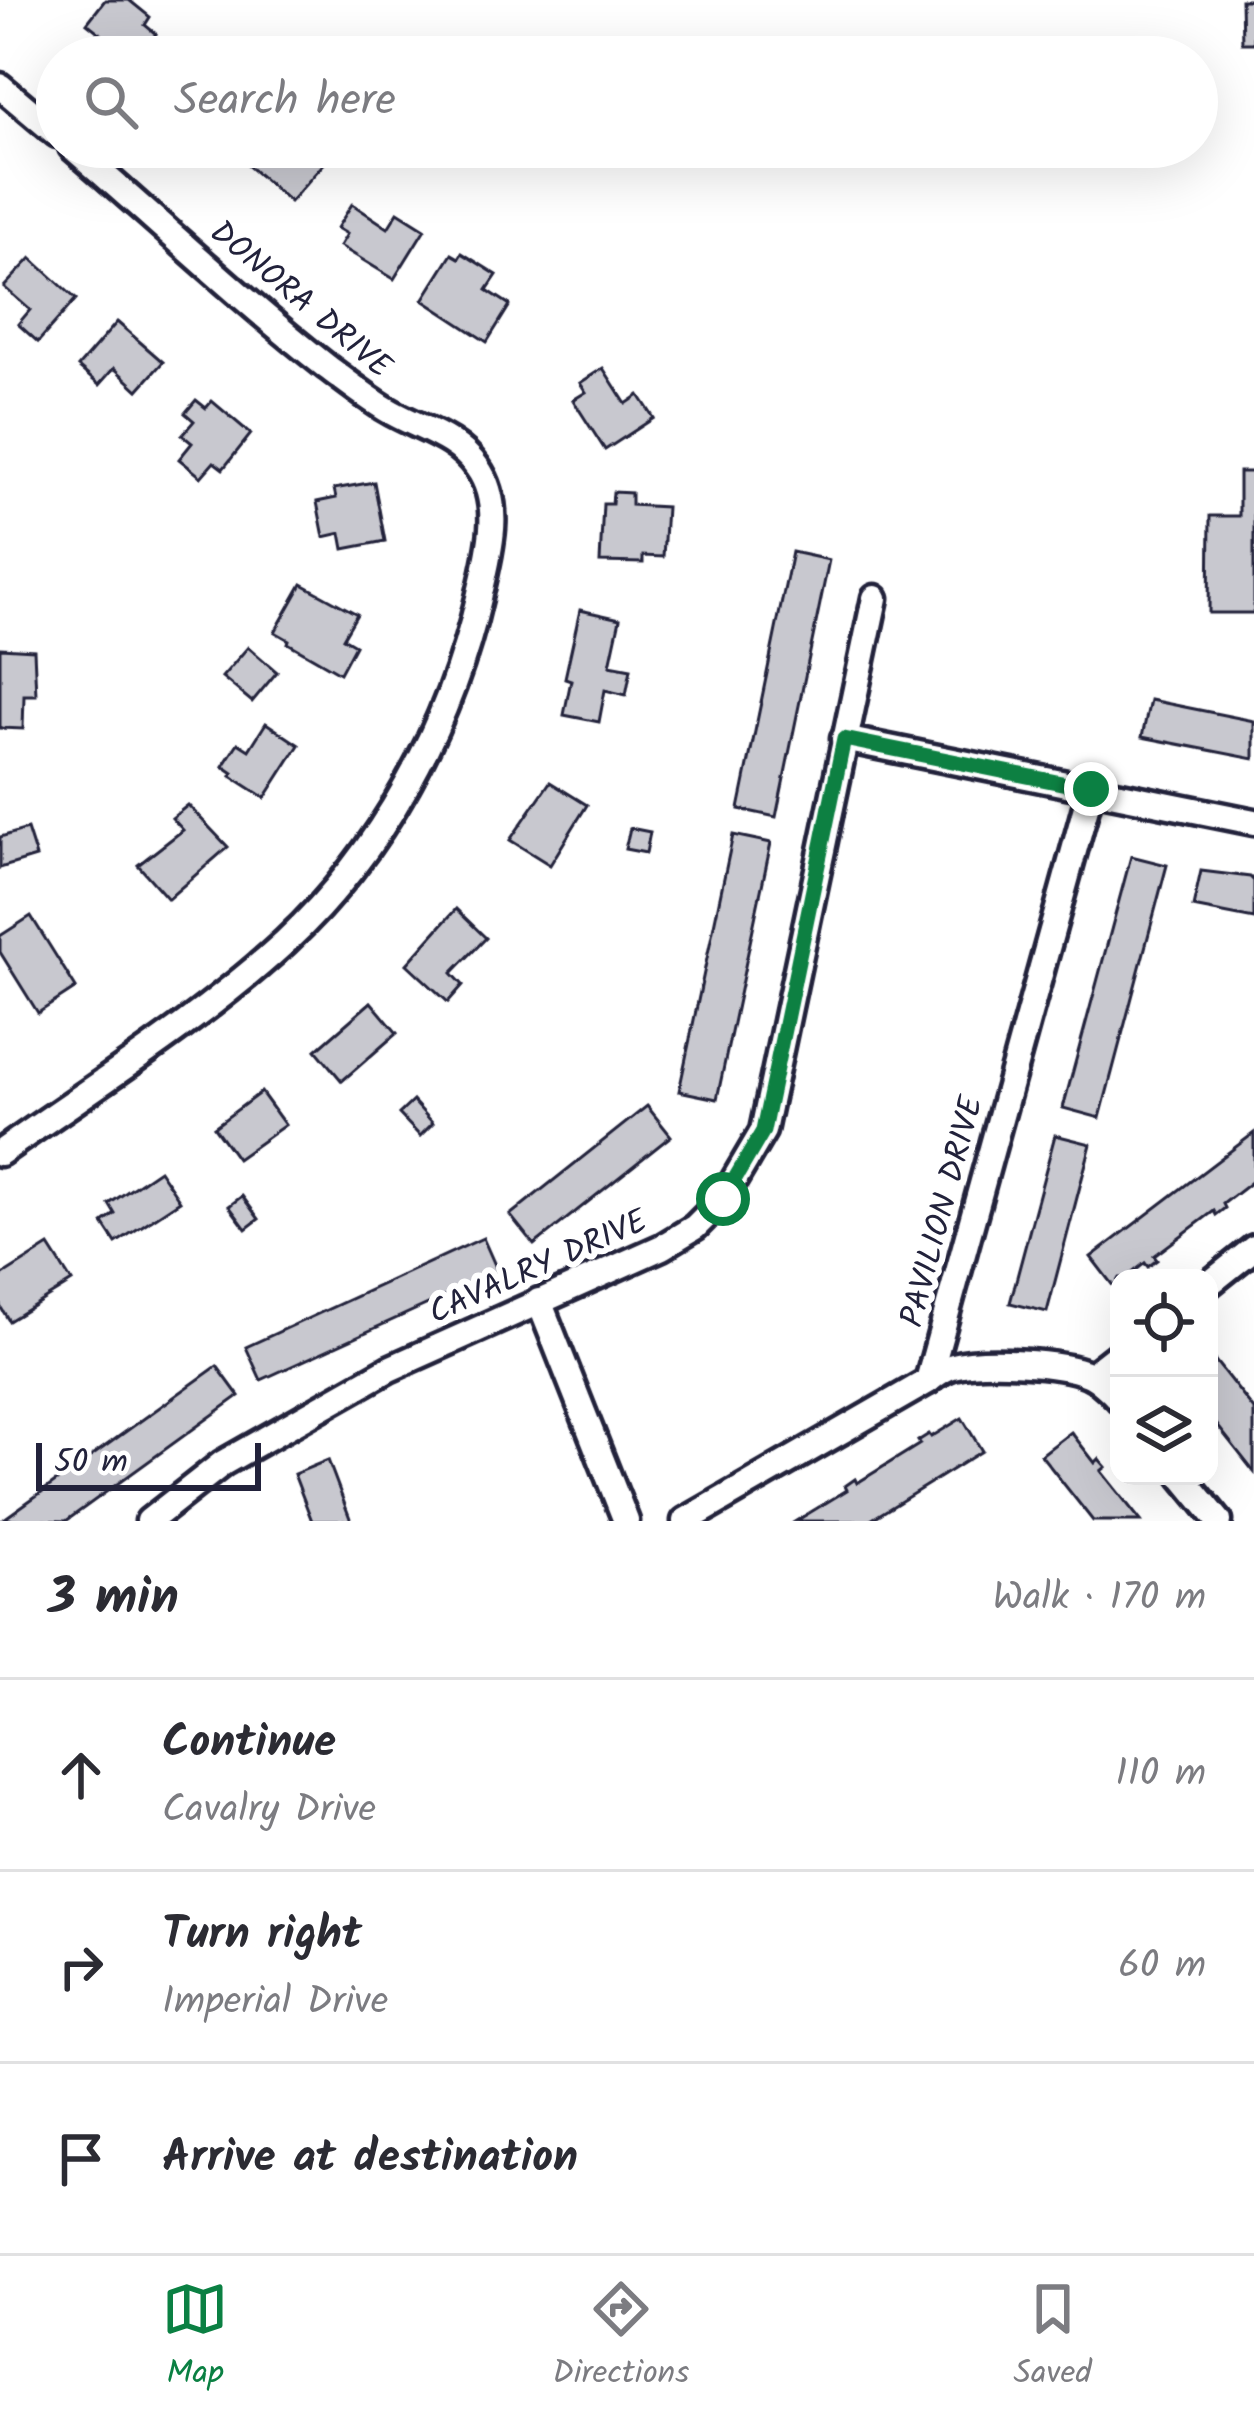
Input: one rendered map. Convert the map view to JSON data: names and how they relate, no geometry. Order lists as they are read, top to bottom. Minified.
{"streets":{"street":["DONORA DRIVE","PAVILION DRIVE","CAVALRY DRIVE"]},"scale_bar":"50 m","page":{"search":"Search here","scale":"50 m","heading":["3 min","Walk · 170 m"],"list":[["Continue","Cavalry Drive","110 m"],["Turn right","Imperial Drive","60 m"],"Arrive at destination"],"nav":["Map","Directions","Saved"]}}
